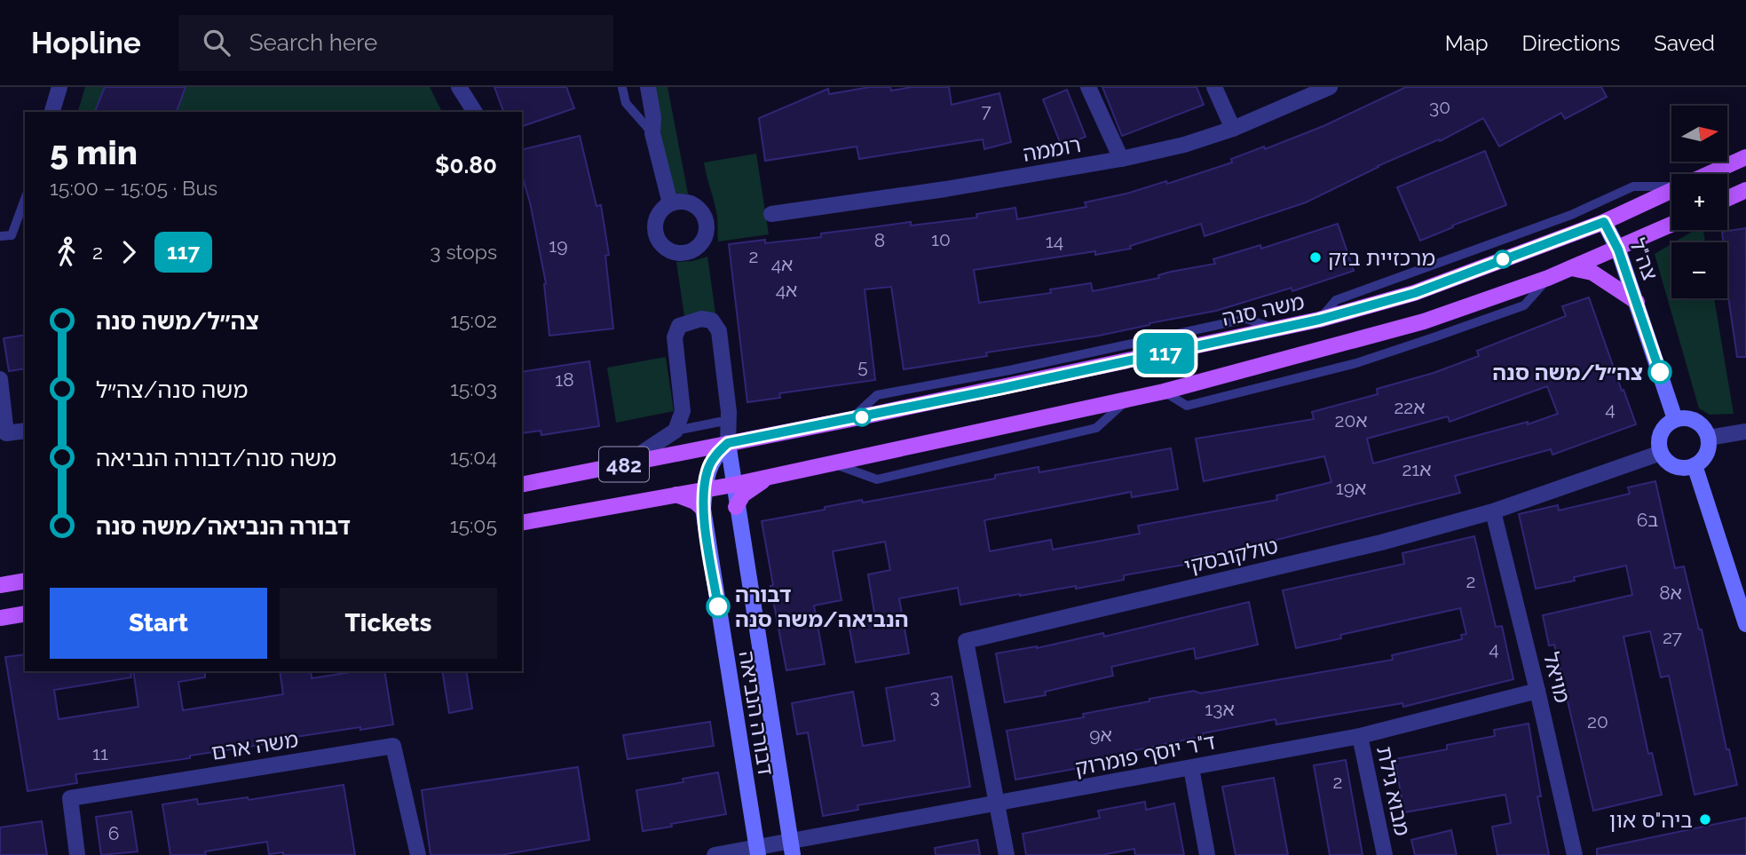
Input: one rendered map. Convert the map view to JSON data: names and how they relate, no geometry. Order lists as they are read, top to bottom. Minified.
{"streets":{"main road":["משה סנה","482"],"street":["רוממה","צה\"ל","טולקובסקי","מויאל","דבורה הנביאה","משה ארם","ד\"ר יוסף פומרוק","מבוא גילת"]},"crossings":[["צה\"ל","משה סנה"],["צה\"ל","482"],["צה\"ל","טולקובסקי"],["משה סנה","482"],["משה סנה","דבורה הנביאה"],["482","דבורה הנביאה"],["טולקובסקי","מויאל"],["טולקובסקי","ד\"ר יוסף פומרוק"],["מויאל","ד\"ר יוסף פומרוק"],["דבורה הנביאה","ד\"ר יוסף פומרוק"],["ד\"ר יוסף פומרוק","מבוא גילת"]],"places":["מרכזיית בזק","צה״ל/משה סנה","דבורה הנביאה/משה סנה","ביה\"ס און"],"lines":["bus line 117"],"house_numbers":["30","7","10","8","14","19","2","4א","4א","5","18","22א","4","20א","21א","19א","6ב","2","8א","27","4","3","13א","20","9א","11","2","6"],"north":"right","page":{"header":"Hopline","search":"Search here","nav":["Map","Directions","Saved"],"on_map":"117","map_buttons":["+","−"],"heading":["5 min","15:00 – 15:05 · Bus","$0.80"],"legs":["2","117","3 stops"],"list":[{"name":"צה״ל/משה סנה","value":"15:02"},{"name":"משה סנה/צה״ל","value":"15:03"},{"name":"משה סנה/דבורה הנביאה","value":"15:04"},{"name":"דבורה הנביאה/משה סנה","value":"15:05"}],"buttons":["Start","Tickets"]}}
